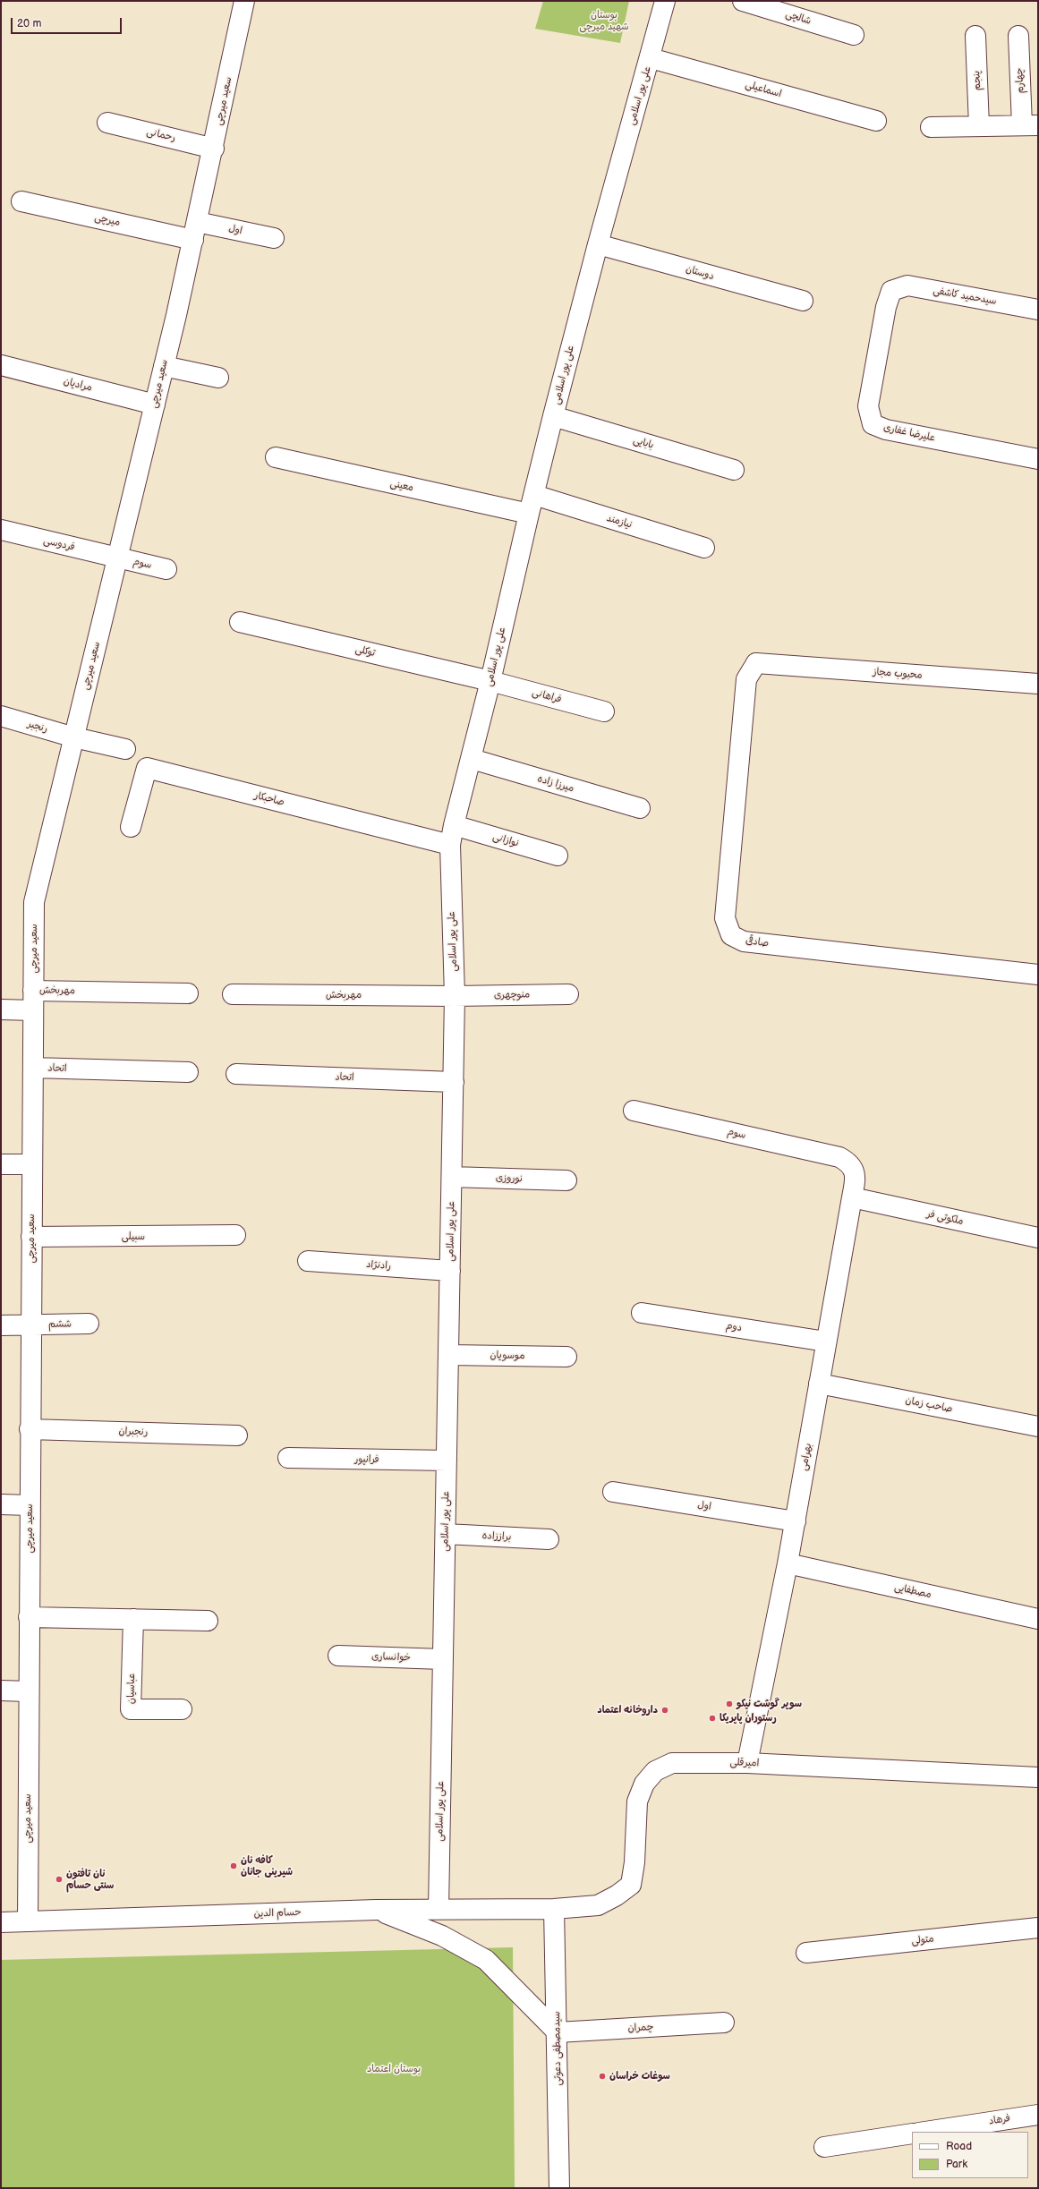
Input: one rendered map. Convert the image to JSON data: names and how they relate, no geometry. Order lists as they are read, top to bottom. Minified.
{"streets":{"street":["شالچی","پنجم","چهارم","اسماعیلی","علی پور اسلامی","سعید میرچی","رحمانی","میرچی","اول","دوستان","سیدحمید کاشفی","مرادیان","علیرضا غفاری","بابایی","معینی","نیازمند","فردوسی","سوم","توکلی","محبوب مجاز","فراهانی","رنجبر","میرزا زاده","صاحبکار","نوازانی","صادقی","مهربخش","منوچهری","اتحاد","نوروزی","ملکوتی فر","سبیلی","رادنژاد","ششم","دوم","موسویان","صاحب زمان","رنجبران","بهرامی","فرانپور","براززاده","مصطفایی","خوانساری","عباسیان","امیرقلی","حسام الدین","متولی","چمران","سیدمصطفی دعوتی","فرهاد"]},"crossings":[["اسماعیلی","علی پور اسلامی"],["علی پور اسلامی","دوستان"],["علی پور اسلامی","بابایی"],["علی پور اسلامی","معینی"],["علی پور اسلامی","نیازمند"],["علی پور اسلامی","توکلی"],["علی پور اسلامی","فراهانی"],["علی پور اسلامی","میرزا زاده"],["علی پور اسلامی","صاحبکار"],["علی پور اسلامی","نوازانی"],["علی پور اسلامی","مهربخش"],["علی پور اسلامی","منوچهری"],["علی پور اسلامی","اتحاد"],["علی پور اسلامی","نوروزی"],["علی پور اسلامی","رادنژاد"],["علی پور اسلامی","موسویان"],["علی پور اسلامی","فرانپور"],["علی پور اسلامی","براززاده"],["علی پور اسلامی","خوانساری"],["علی پور اسلامی","حسام الدین"],["سعید میرچی","رحمانی"],["سعید میرچی","میرچی"],["سعید میرچی","اول"],["سعید میرچی","مرادیان"],["سعید میرچی","فردوسی"],["سعید میرچی","سوم"],["سعید میرچی","رنجبر"],["سعید میرچی","مهربخش"],["سعید میرچی","اتحاد"],["سعید میرچی","سبیلی"],["سعید میرچی","ششم"],["سعید میرچی","رنجبران"],["سعید میرچی","حسام الدین"],["میرچی","اول"],["اول","بهرامی"],["سیدحمید کاشفی","علیرضا غفاری"],["فردوسی","سوم"],["سوم","بهرامی"],["توکلی","فراهانی"],["محبوب مجاز","صادقی"],["مهربخش","منوچهری"],["ملکوتی فر","بهرامی"],["دوم","بهرامی"],["صاحب زمان","بهرامی"],["بهرامی","مصطفایی"],["بهرامی","امیرقلی"],["امیرقلی","حسام الدین"],["امیرقلی","سیدمصطفی دعوتی"],["حسام الدین","سیدمصطفی دعوتی"],["چمران","سیدمصطفی دعوتی"]],"parks":["بوستان شهید میرچی","بوستان اعتماد"],"places":["سوپر گوشت نیکو","داروخانه اعتماد","رستوران پاپریکا","کافه نان شیرینی جانان","نان تافتون سنتی حسام","سوغات خراسان"],"legend":["Road","Park"],"scale_bar":"20 m"}
